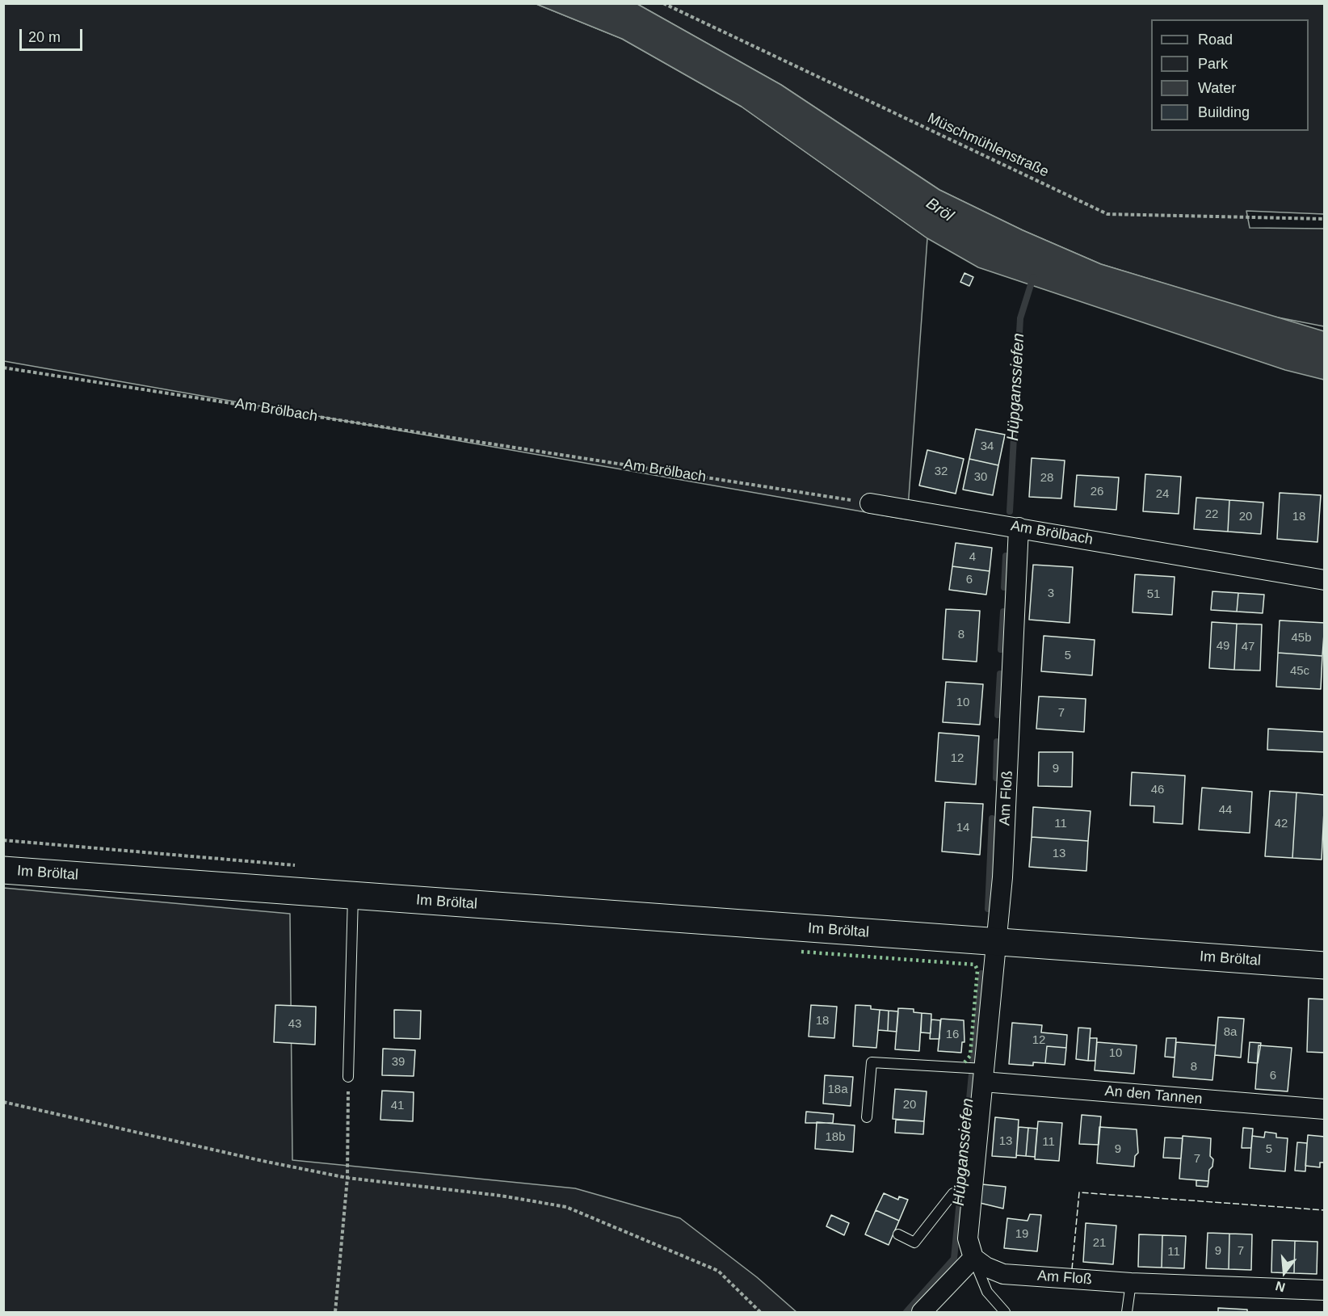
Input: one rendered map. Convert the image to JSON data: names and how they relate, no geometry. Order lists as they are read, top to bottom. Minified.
{"streets":{"main road":["Im Bröltal"],"street":["Am Brölbach","Am Floß","An den Tannen"],"path":["Müschmühlenstraße"]},"crossings":[["Am Brölbach","Am Floß"],["Am Floß","Im Bröltal"],["Am Floß","An den Tannen"]],"water":["Bröl","Hüpganssiefen"],"house_numbers":["34","32","30","28","26","24","22","20","18","4","6","3","51","8","45b","49","47","5","45c","10","7","12","9","46","44","11","42","14","13","18","43","8a","16","12","10","39","8","6","18a","20","41","18b","13","11","9","5","7","19","21","9","7","11"],"legend":["Road","Park","Water","Building"],"scale_bar":"20 m","north":"bottom"}
